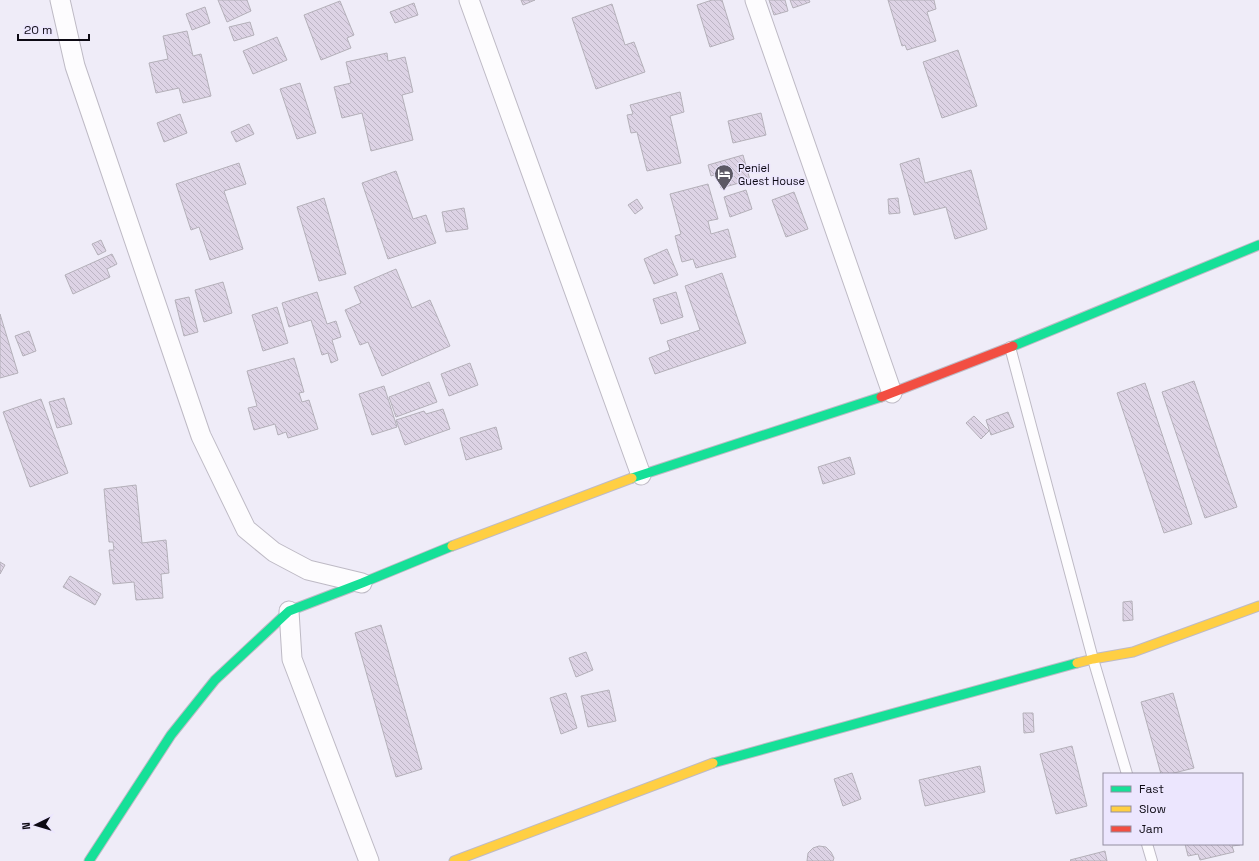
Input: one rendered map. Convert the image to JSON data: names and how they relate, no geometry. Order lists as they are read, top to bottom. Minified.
{"places":{"hotel":["Peniel Guest House"]},"legend":["Fast","Slow","Jam"],"scale_bar":"20 m","north":"left"}
